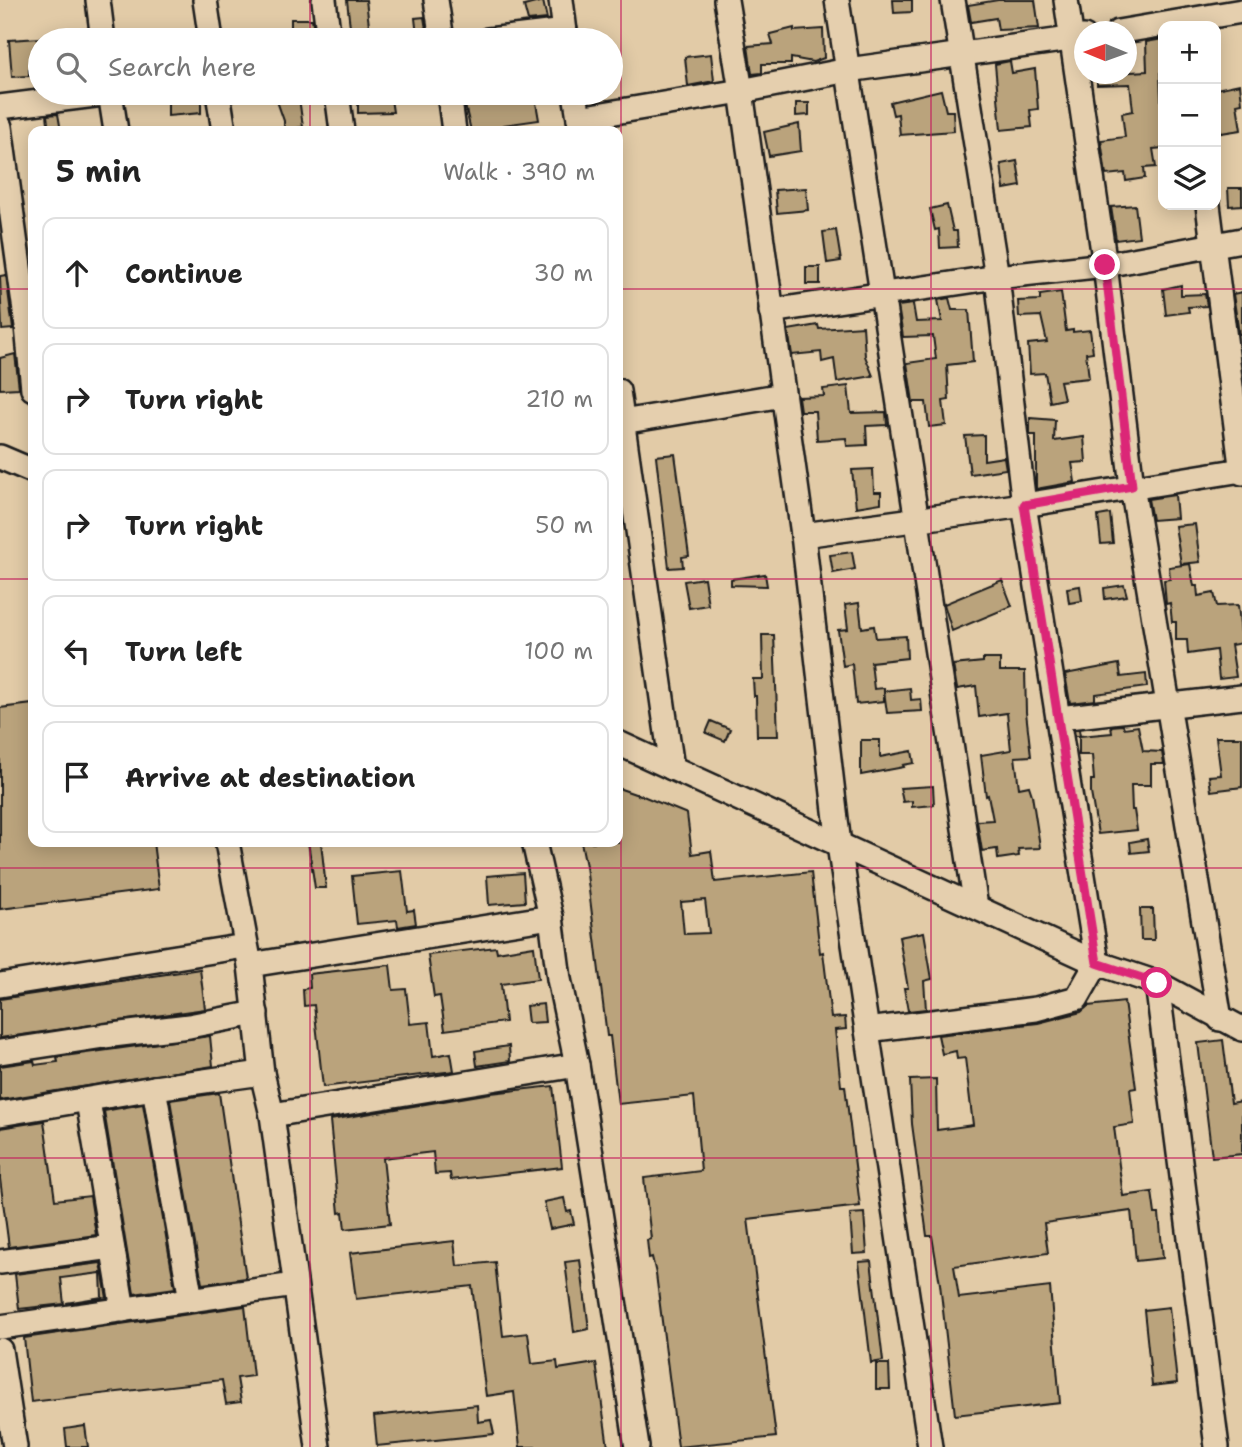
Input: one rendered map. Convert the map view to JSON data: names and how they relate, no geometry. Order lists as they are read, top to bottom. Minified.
{"north":"left","page":{"map_buttons":["+","−"],"search":"Search here","heading":["5 min","Walk · 390 m"],"list":[["Continue","30 m"],["Turn right","210 m"],["Turn right","50 m"],["Turn left","100 m"],"Arrive at destination"]}}
